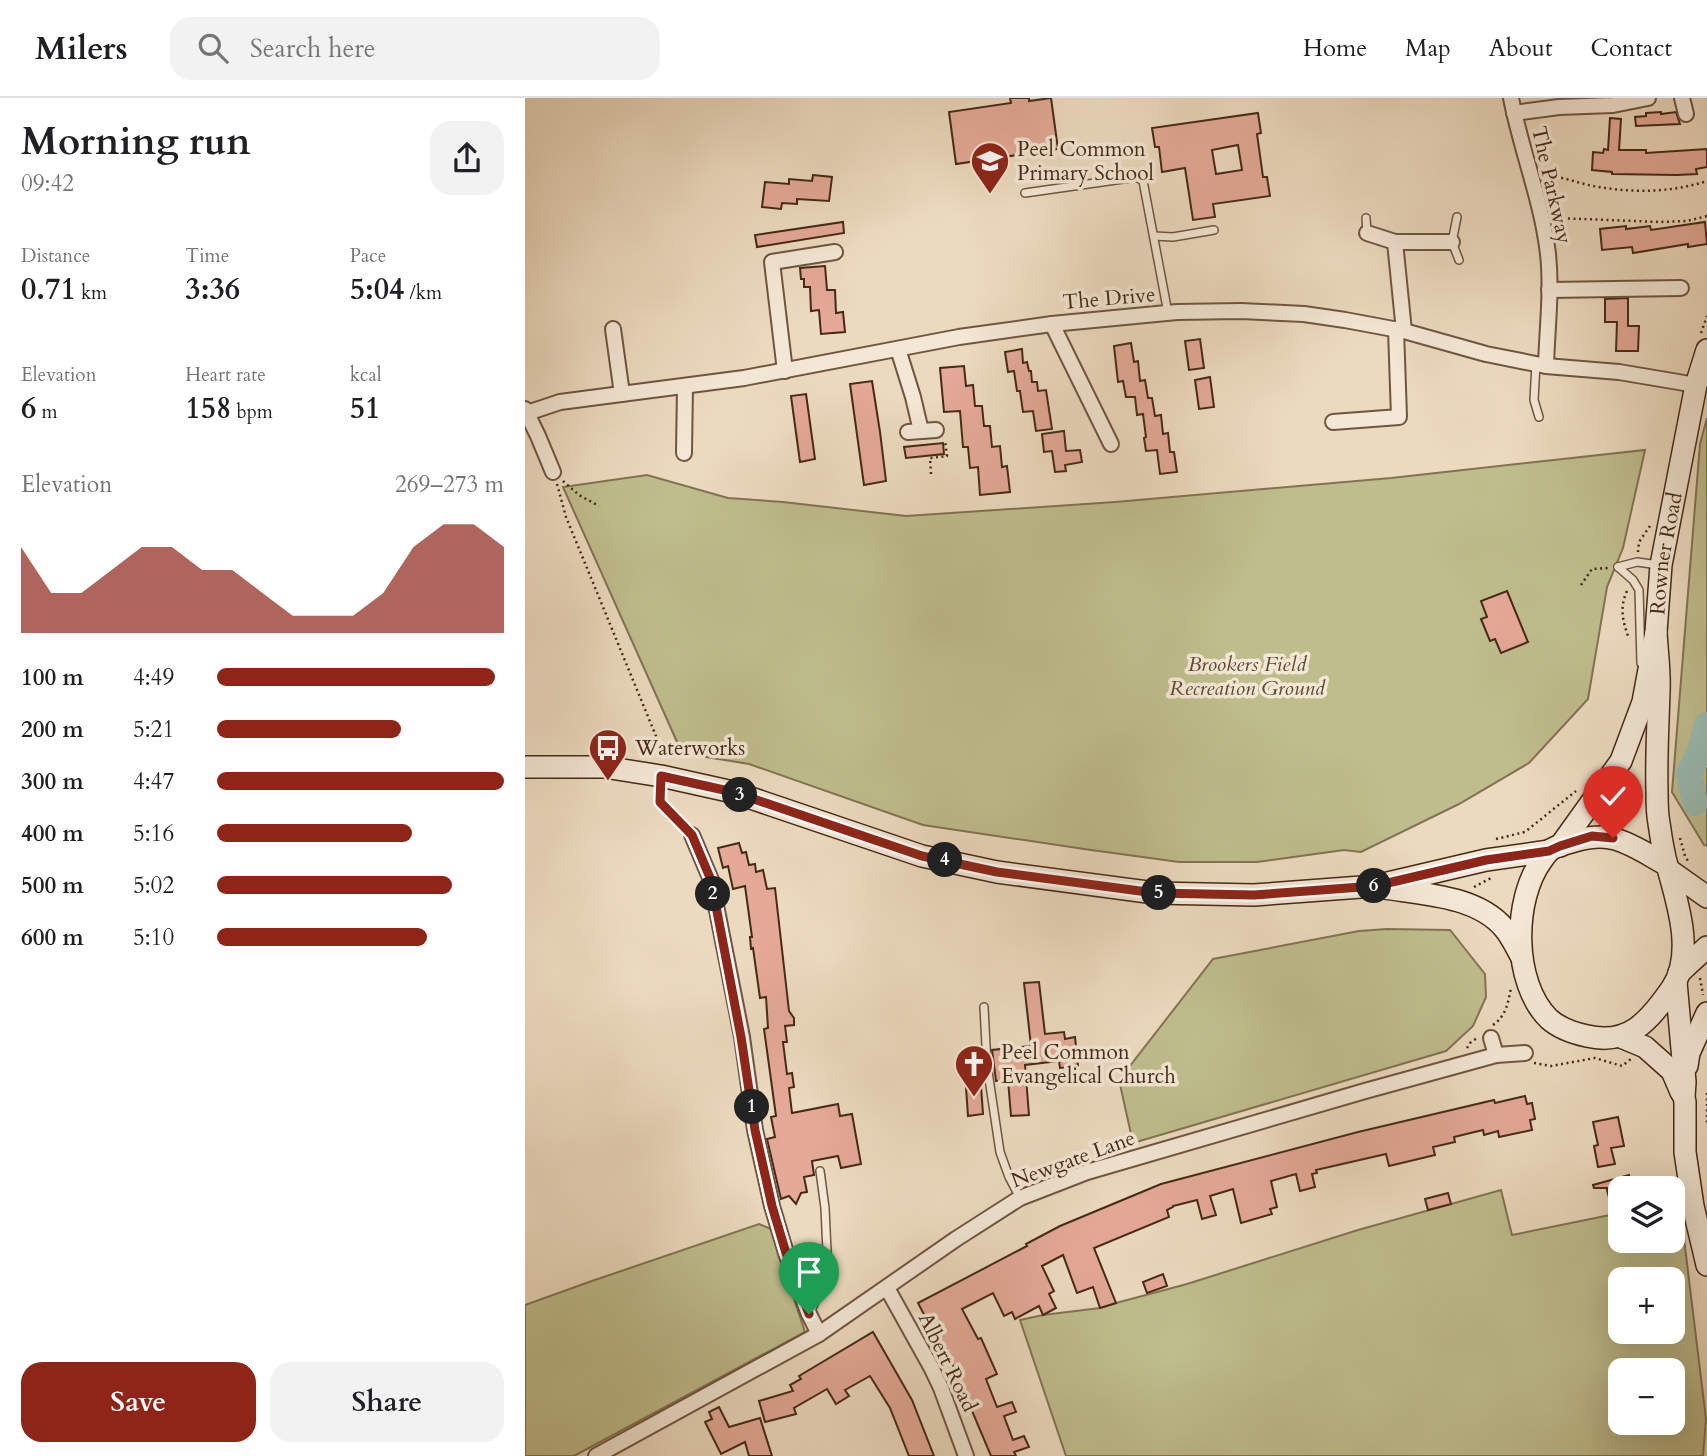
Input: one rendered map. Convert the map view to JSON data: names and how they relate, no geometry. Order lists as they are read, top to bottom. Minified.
{"streets":{"main road":["Rowner Road"],"street":["The Parkway","The Drive","Newgate Lane","Albert Road"]},"crossings":[["The Parkway","The Drive"],["The Drive","Rowner Road"],["Newgate Lane","Albert Road"]],"parks":["Brookers Field Recreation Ground"],"places":{"school or university":["Peel Common Primary School"],"bus stop":["Waterworks"],"church":["Peel Common Evangelical Church"]},"page":{"header":"Milers","search":"Search here","nav":["Home","Map","About","Contact"],"heading":["Morning run","09:42"],"stats":[["Distance","0.71 km"],["Time","3:36"],["Pace","5:04 /km"],["Elevation","6 m"],["Heart rate","158 bpm"],["kcal","51"]],"chart":["Elevation","269–273 m"],"list":[{"name":"100 m","note":"4:49"},{"name":"200 m","note":"5:21"},{"name":"300 m","note":"4:47"},{"name":"400 m","note":"5:16"},{"name":"500 m","note":"5:02"},{"name":"600 m","note":"5:10"}],"pins":["3","4","6","5","2","1"],"map_buttons":["+","−"],"buttons":["Save","Share"]}}
